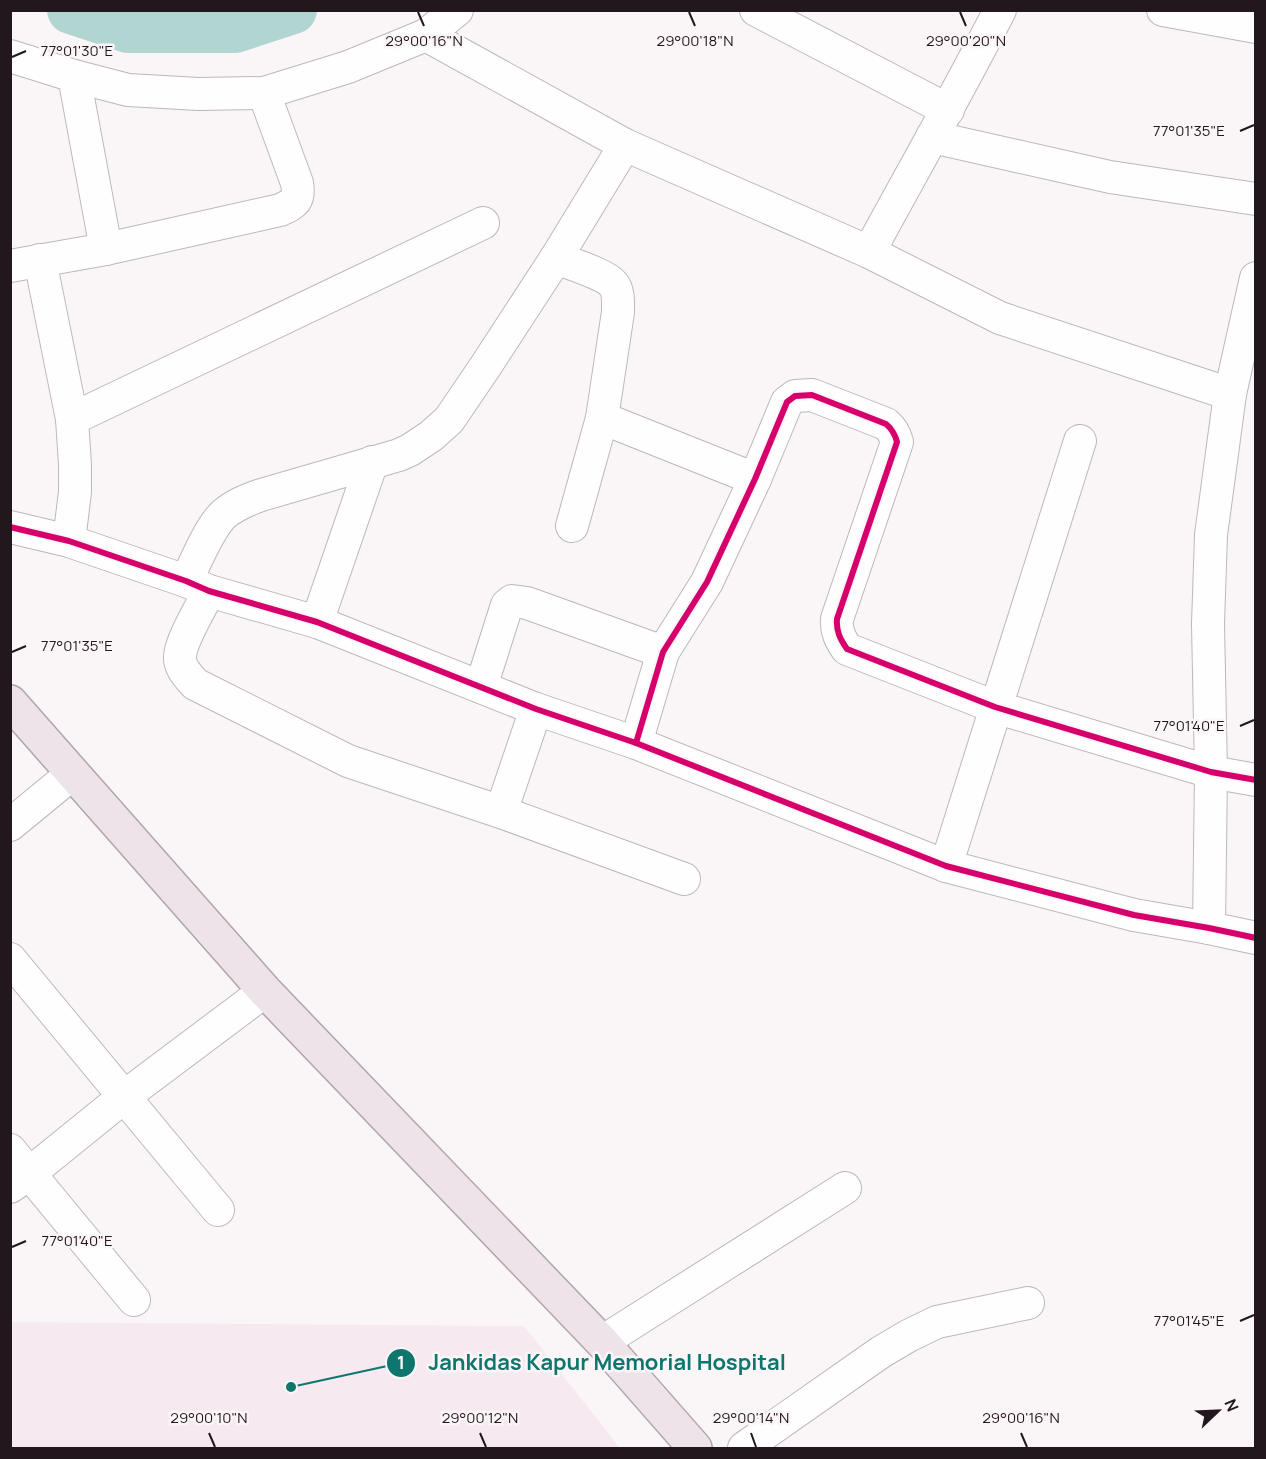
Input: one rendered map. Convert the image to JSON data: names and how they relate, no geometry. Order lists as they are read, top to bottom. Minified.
{"places":["Jankidas Kapur Memorial Hospital"],"north":"top right","coordinates":["29°00'16\"N","29°00'18\"N","29°00'20\"N","77°01'30\"E","77°01'35\"E","77°01'40\"E","77°01'45\"E","29°00'10\"N","29°00'12\"N","29°00'14\"N"]}
